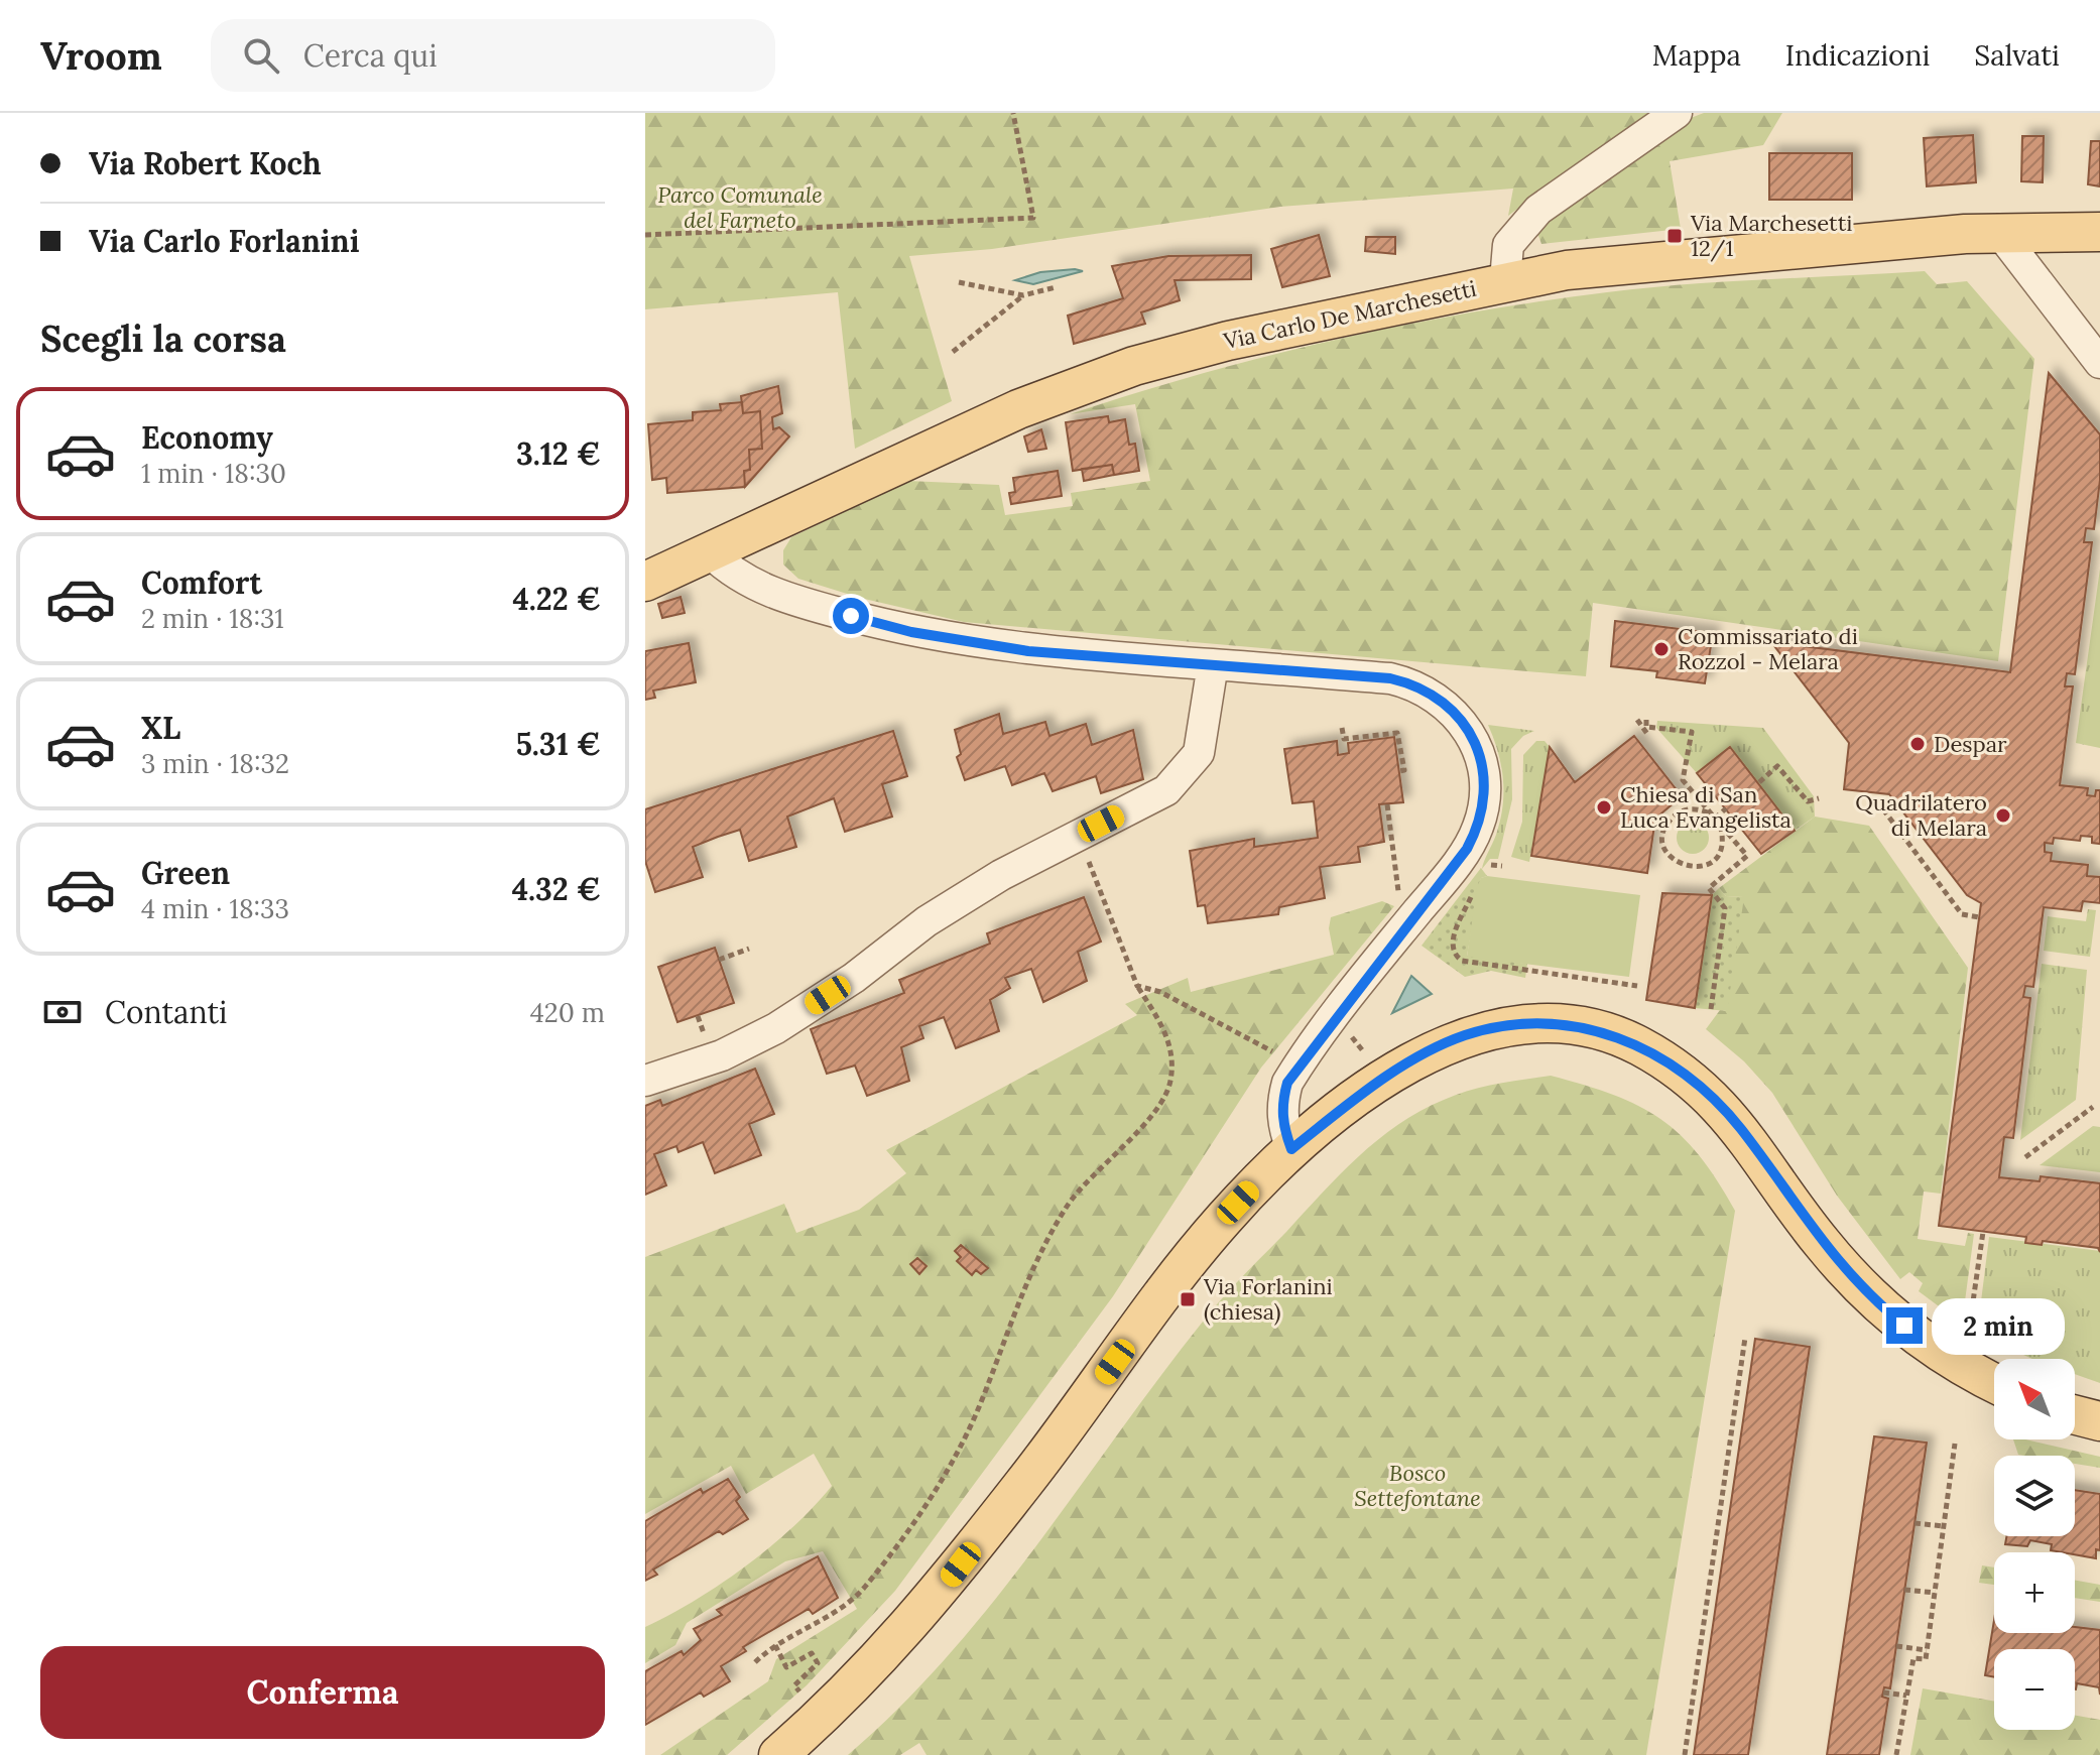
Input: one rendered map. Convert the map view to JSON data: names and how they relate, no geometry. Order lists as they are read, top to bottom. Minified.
{"streets":{"main road":["Via Carlo De Marchesetti"]},"parks":["Parco Comunale del Farneto","Bosco Settefontane"],"places":{"transit":["Via Marchesetti 12/1","Via Forlanini (chiesa)"],"other":["Commissariato di Rozzol - Melara","Despar","Chiesa di San Luca Evangelista","Quadrilatero di Melara"]},"north":"top left","page":{"header":"Vroom","search":"Cerca qui","nav":["Mappa","Indicazioni","Salvati"],"banner":["Via Robert Koch","Via Carlo Forlanini"],"heading":"Scegli la corsa","list":[{"name":"Economy","note":"1 min · 18:30","value":"3.12 €"},{"name":"Comfort","note":"2 min · 18:31","value":"4.22 €"},{"name":"XL","note":"3 min · 18:32","value":"5.31 €"},{"name":"Green","note":"4 min · 18:33","value":"4.32 €"}],"pay":["Contanti","420 m"],"bubble":"2 min","map_buttons":["+","−"],"buttons":"Conferma"}}
